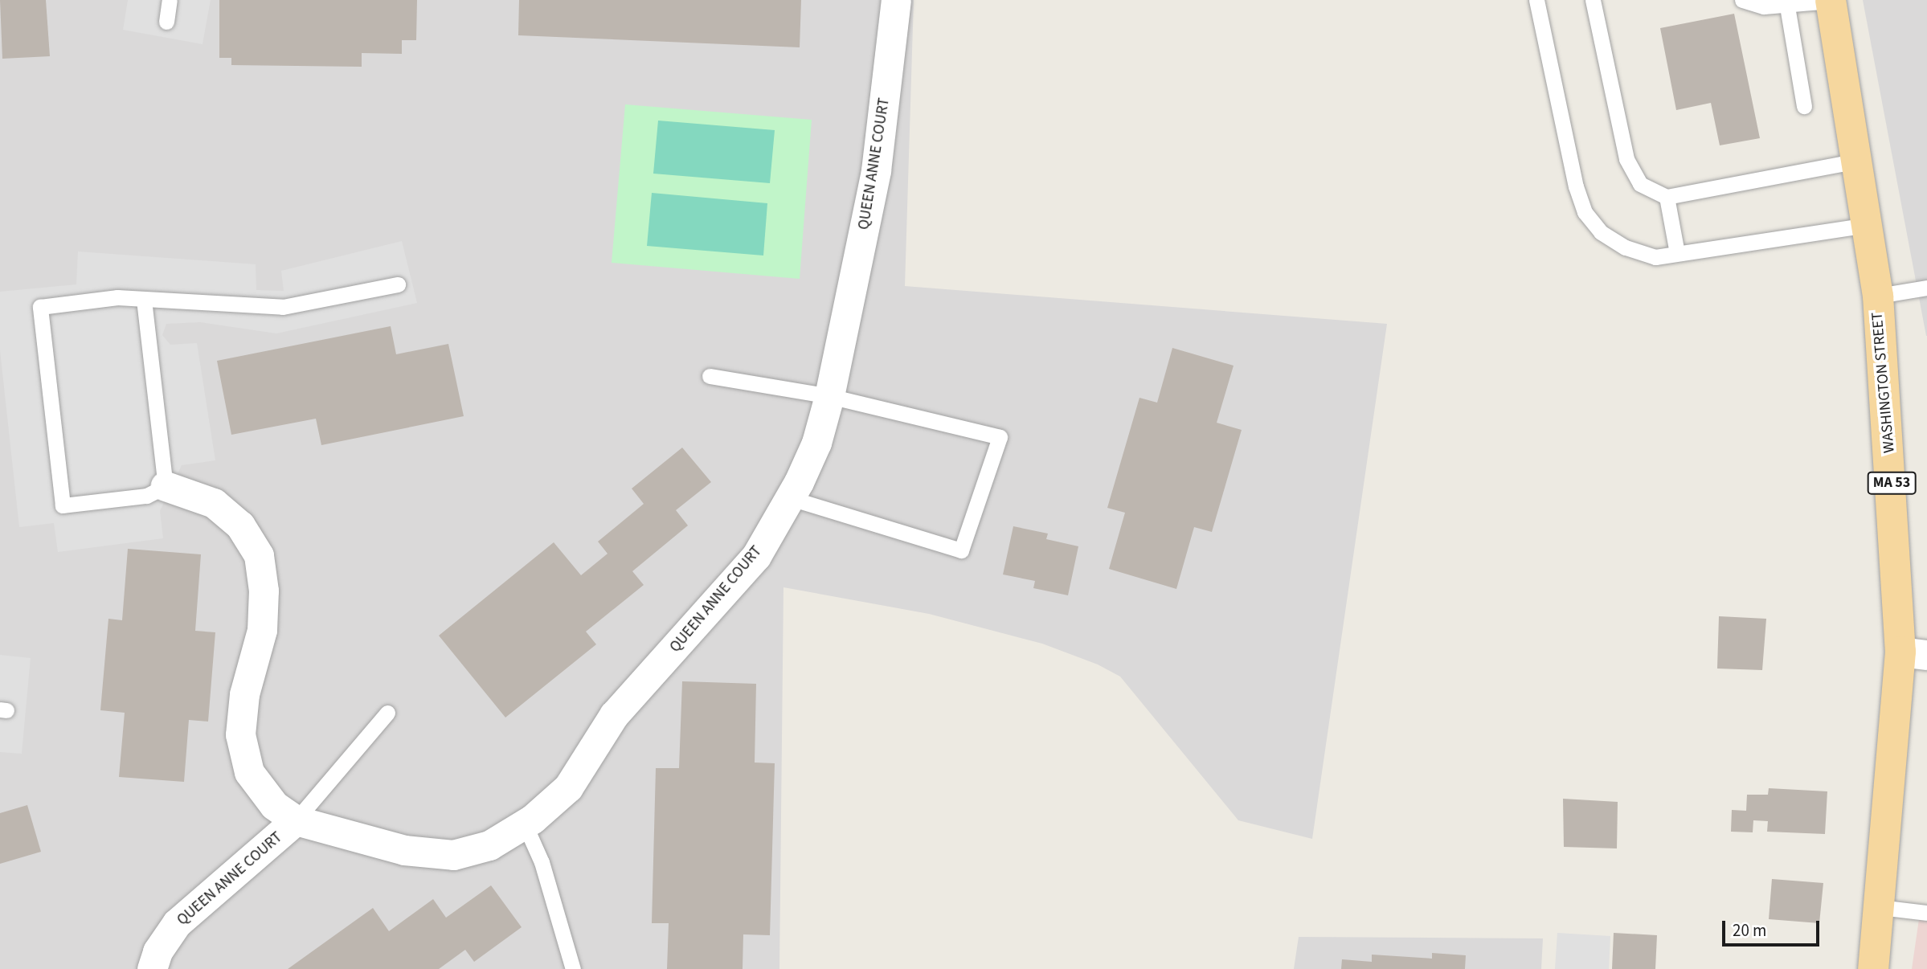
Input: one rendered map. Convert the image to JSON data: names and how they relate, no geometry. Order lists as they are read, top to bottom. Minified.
{"streets":{"main road":["WASHINGTON STREET","MA 53"],"street":["QUEEN ANNE COURT"]},"scale_bar":"20 m"}
